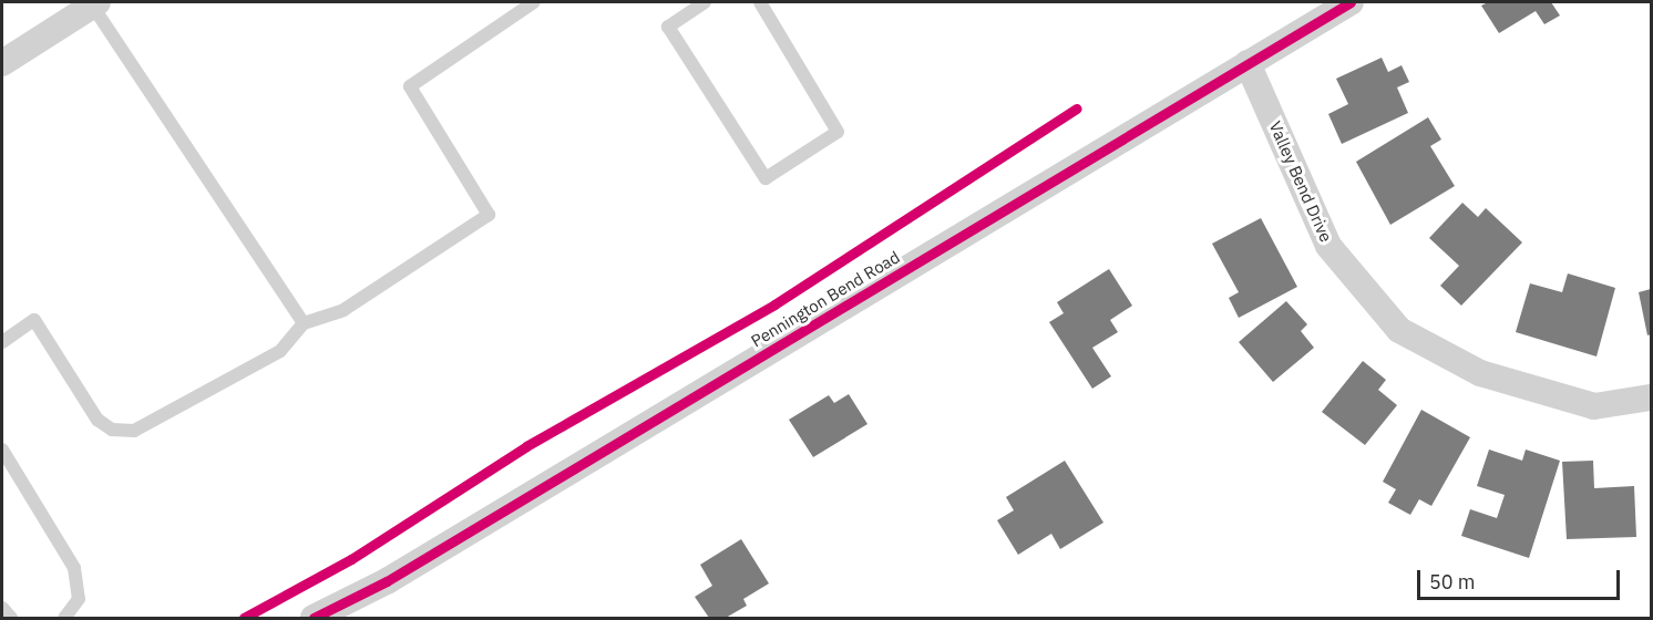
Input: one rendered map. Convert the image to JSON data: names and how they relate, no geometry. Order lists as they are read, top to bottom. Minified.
{"streets":{"street":["Valley Bend Drive","Pennington Bend Road"]},"crossings":[["Valley Bend Drive","Pennington Bend Road"]],"scale_bar":"50 m"}
